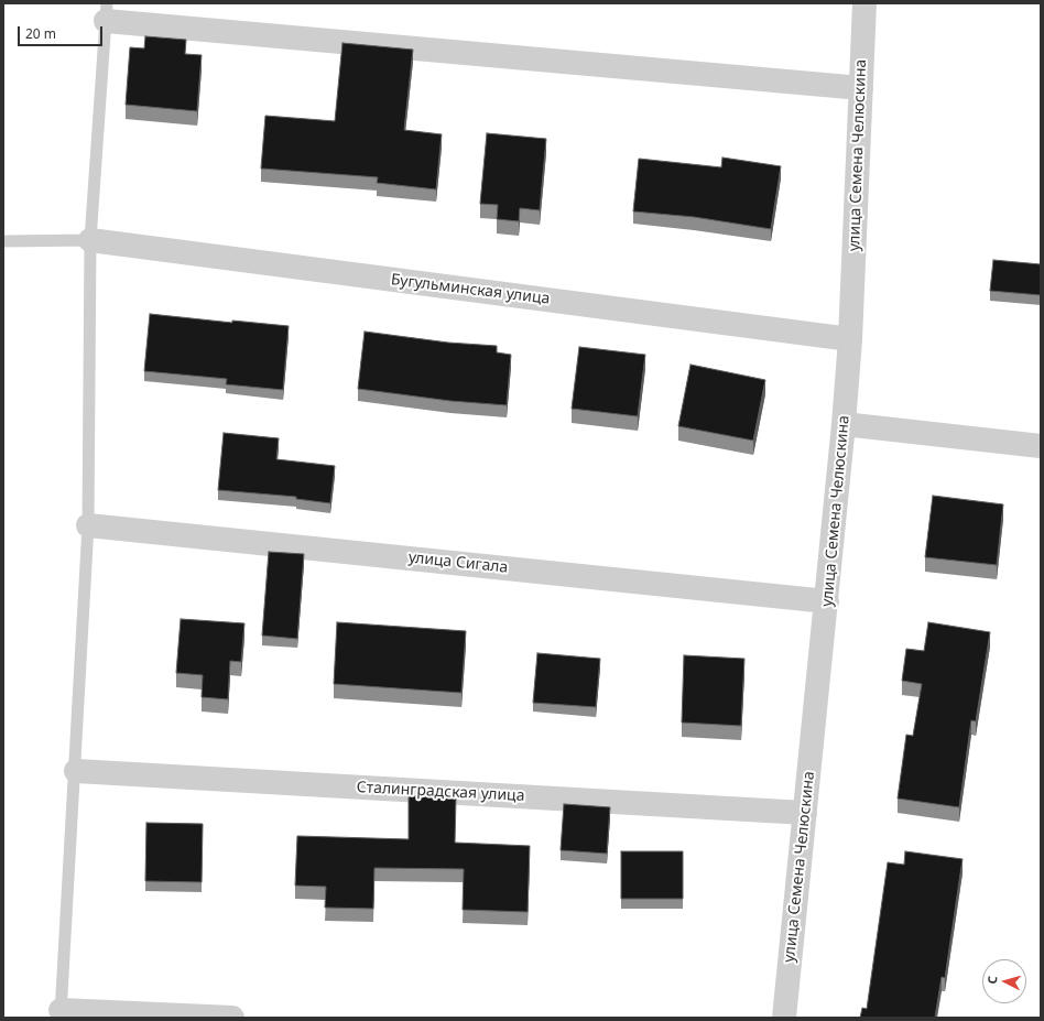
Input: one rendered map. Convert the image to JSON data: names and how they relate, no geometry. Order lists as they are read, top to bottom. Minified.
{"streets":{"street":["улица Семена Челюскина","Бугульминская улица","улица Сигала","Сталинградская улица"]},"crossings":[["улица Семена Челюскина","Бугульминская улица"],["улица Семена Челюскина","улица Сигала"],["улица Семена Челюскина","Сталинградская улица"]],"scale_bar":"20 m","north":"left"}
